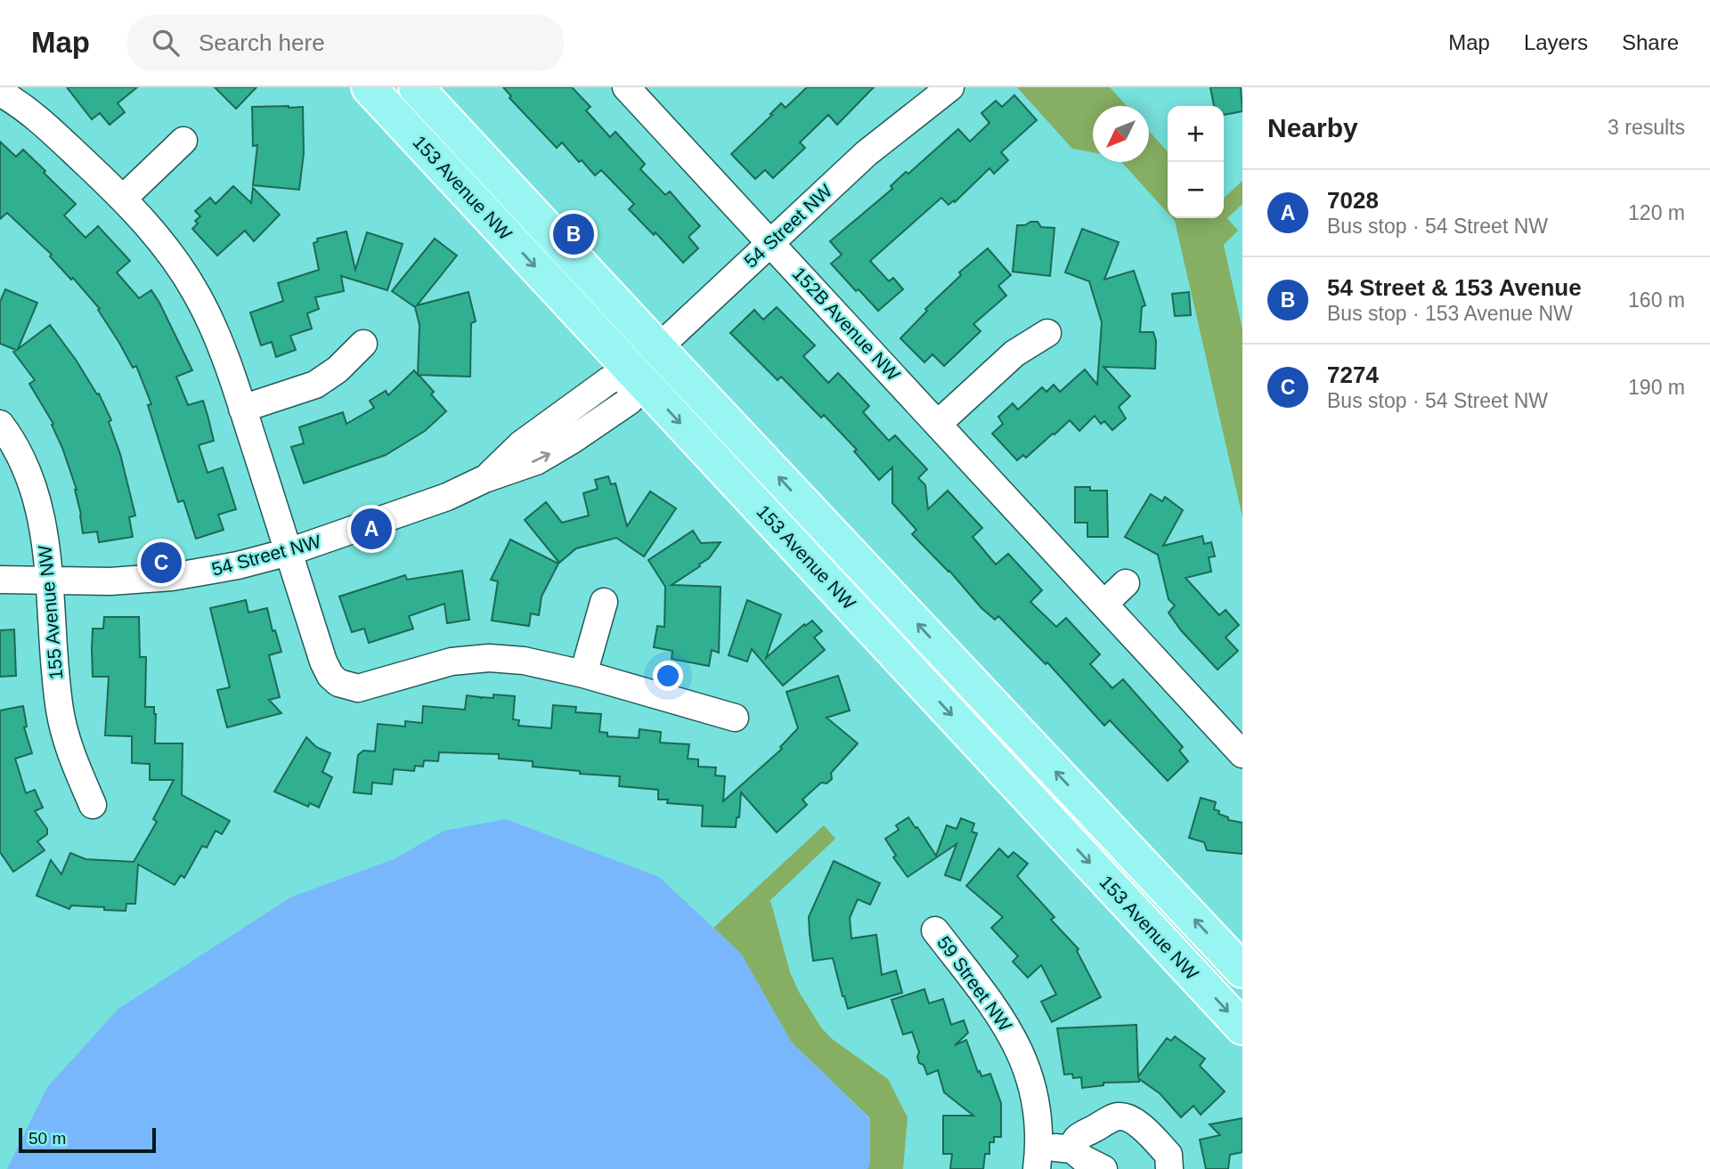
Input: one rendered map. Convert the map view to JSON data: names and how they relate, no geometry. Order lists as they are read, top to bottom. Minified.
{"streets":{"main road":["153 Avenue NW"],"street":["54 Street NW","152B Avenue NW","155 Avenue NW","59 Street NW"]},"crossings":[["153 Avenue NW","54 Street NW"],["54 Street NW","152B Avenue NW"],["54 Street NW","155 Avenue NW"]],"scale_bar":"50 m","north":"bottom left","page":{"header":"Map","search":"Search here","nav":["Map","Layers","Share"],"heading":["Nearby","3 results"],"map_buttons":["+","−"],"list":[{"mark":"A","name":"7028","note":"Bus stop · 54 Street NW","value":"120 m"},{"mark":"B","name":"54 Street & 153 Avenue","note":"Bus stop · 153 Avenue NW","value":"160 m"},{"mark":"C","name":"7274","note":"Bus stop · 54 Street NW","value":"190 m"}],"pins":["B","A","C"],"scale":"50 m"}}
